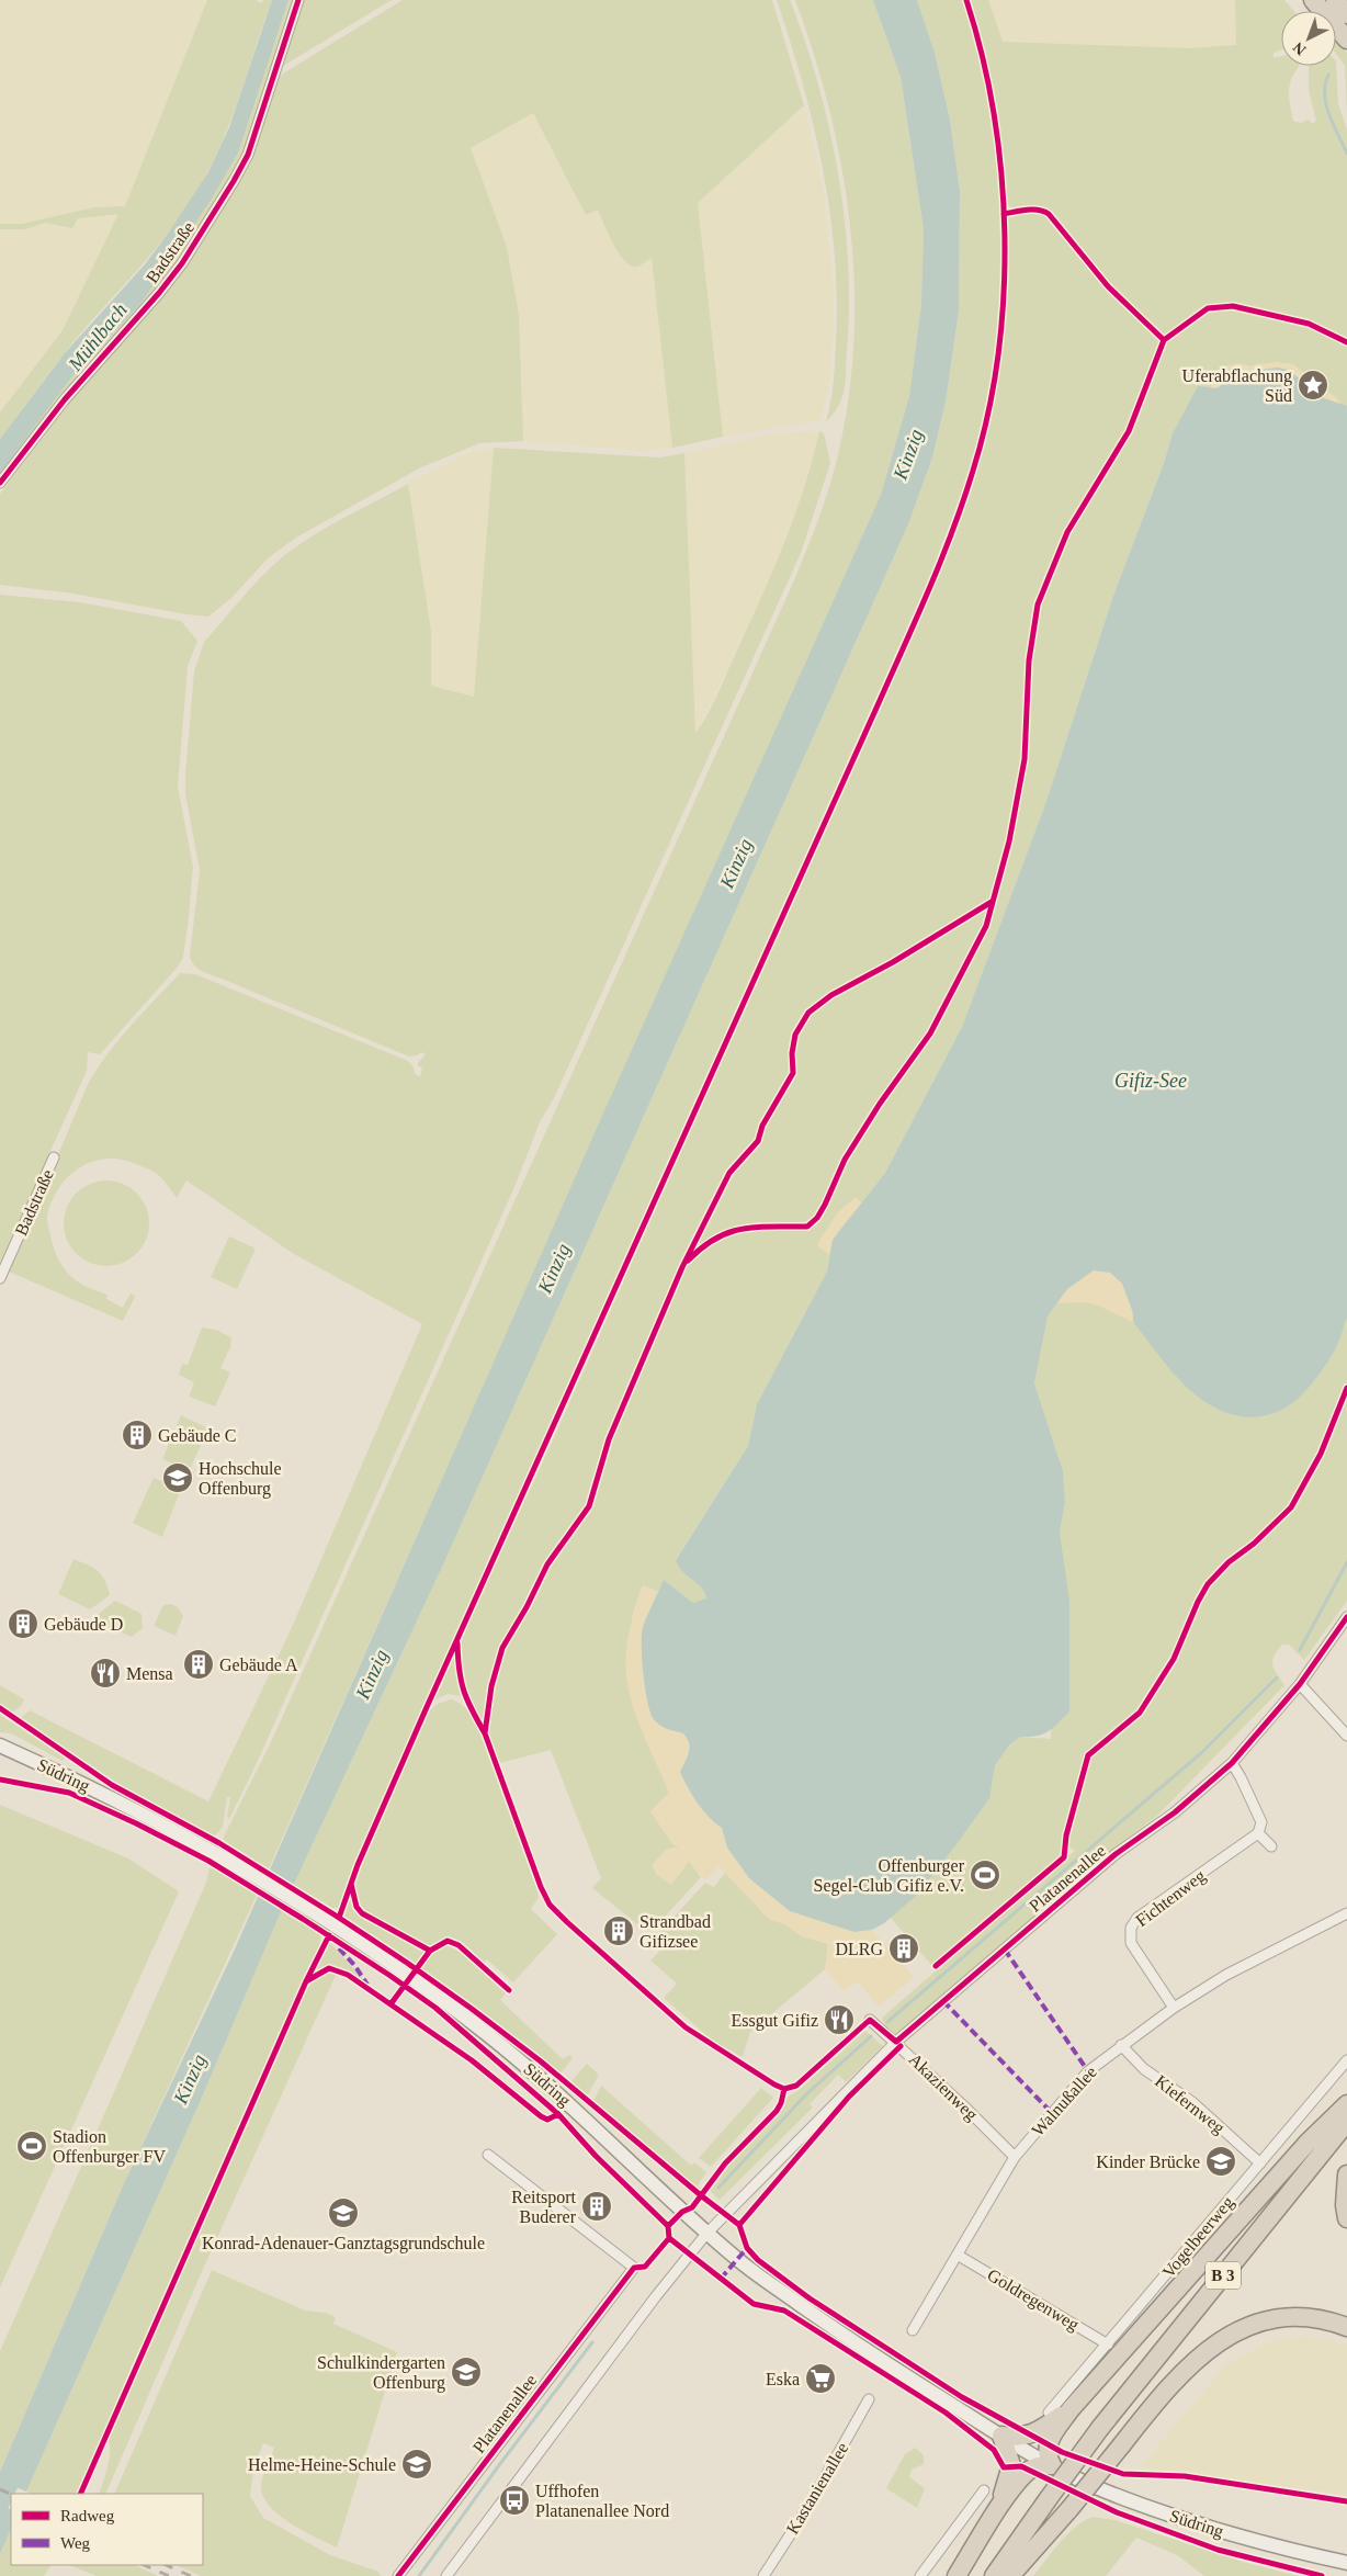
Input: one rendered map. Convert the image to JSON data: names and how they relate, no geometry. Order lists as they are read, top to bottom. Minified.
{"streets":{"highway":["B 3"],"street":["Badstraße","Südring","Platanenallee","Fichtenweg","Akazienweg","Walnußallee","Kiefernweg","Vogelbeerweg","Goldregenweg","Kastanienallee"]},"crossings":[["Südring","Platanenallee"],["Platanenallee","Akazienweg"],["Fichtenweg","Walnußallee"],["Akazienweg","Walnußallee"],["Walnußallee","Kiefernweg"],["Walnußallee","Goldregenweg"],["Kiefernweg","Vogelbeerweg"],["Vogelbeerweg","Goldregenweg"]],"water":["Mühlbach","Kinzig","Gifiz-See"],"places":{"place":["Uferabflachung Süd"],"building":["Gebäude C","Gebäude D","Gebäude A","Strandbad Gifizsee","DLRG","Reitsport Buderer"],"school or university":["Hochschule Offenburg","Kinder Brücke","Konrad-Adenauer-Ganztagsgrundschule","Schulkindergarten Offenburg","Helme-Heine-Schule"],"restaurant":["Mensa","Essgut Gifiz"],"sports":["Offenburger Segel-Club Gifiz e.V.","Stadion Offenburger FV"],"supermarket":["Eska"],"bus stop":["Uffhofen Platanenallee Nord"]},"legend":["Radweg","Weg"],"north":"bottom left"}
